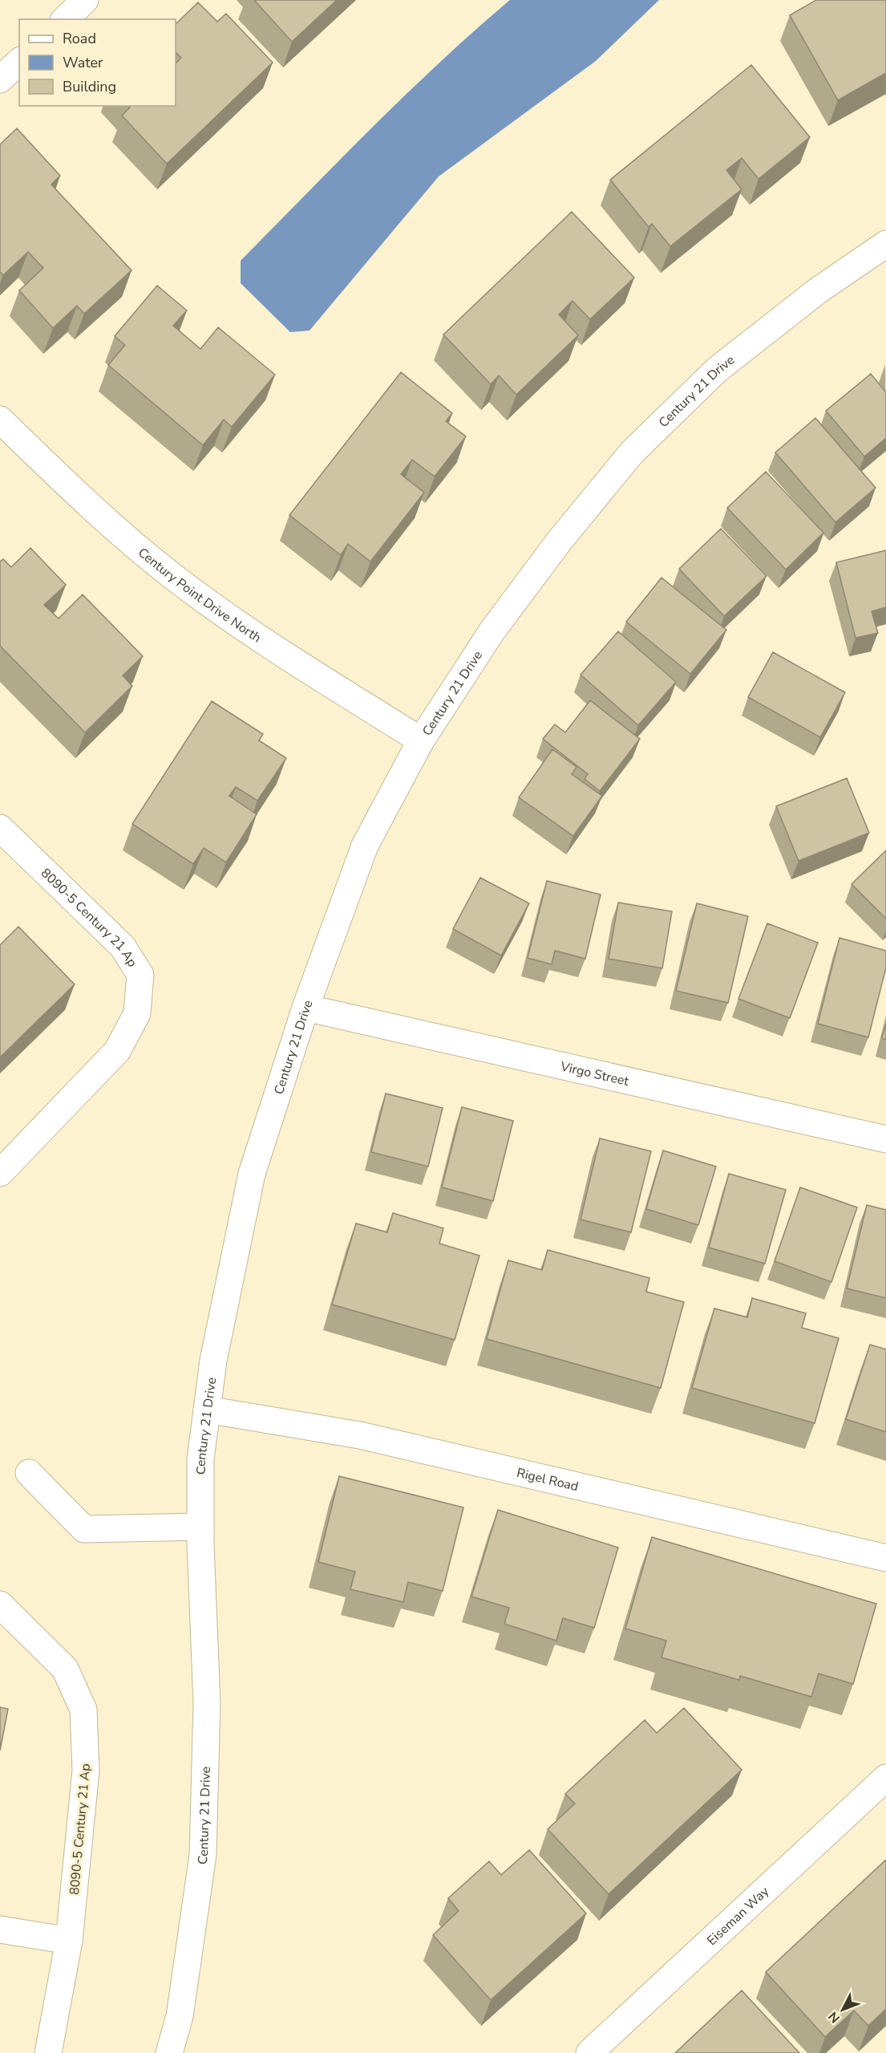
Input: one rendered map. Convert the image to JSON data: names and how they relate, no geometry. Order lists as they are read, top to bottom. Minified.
{"streets":{"street":["Century 21 Drive","Century Point Drive North","8090-5 Century 21 Ap","Virgo Street","Rigel Road","Eiseman Way"]},"crossings":[["Century 21 Drive","Century Point Drive North"],["Century 21 Drive","Virgo Street"],["Century 21 Drive","Rigel Road"]],"legend":["Road","Water","Building"],"north":"bottom left"}
